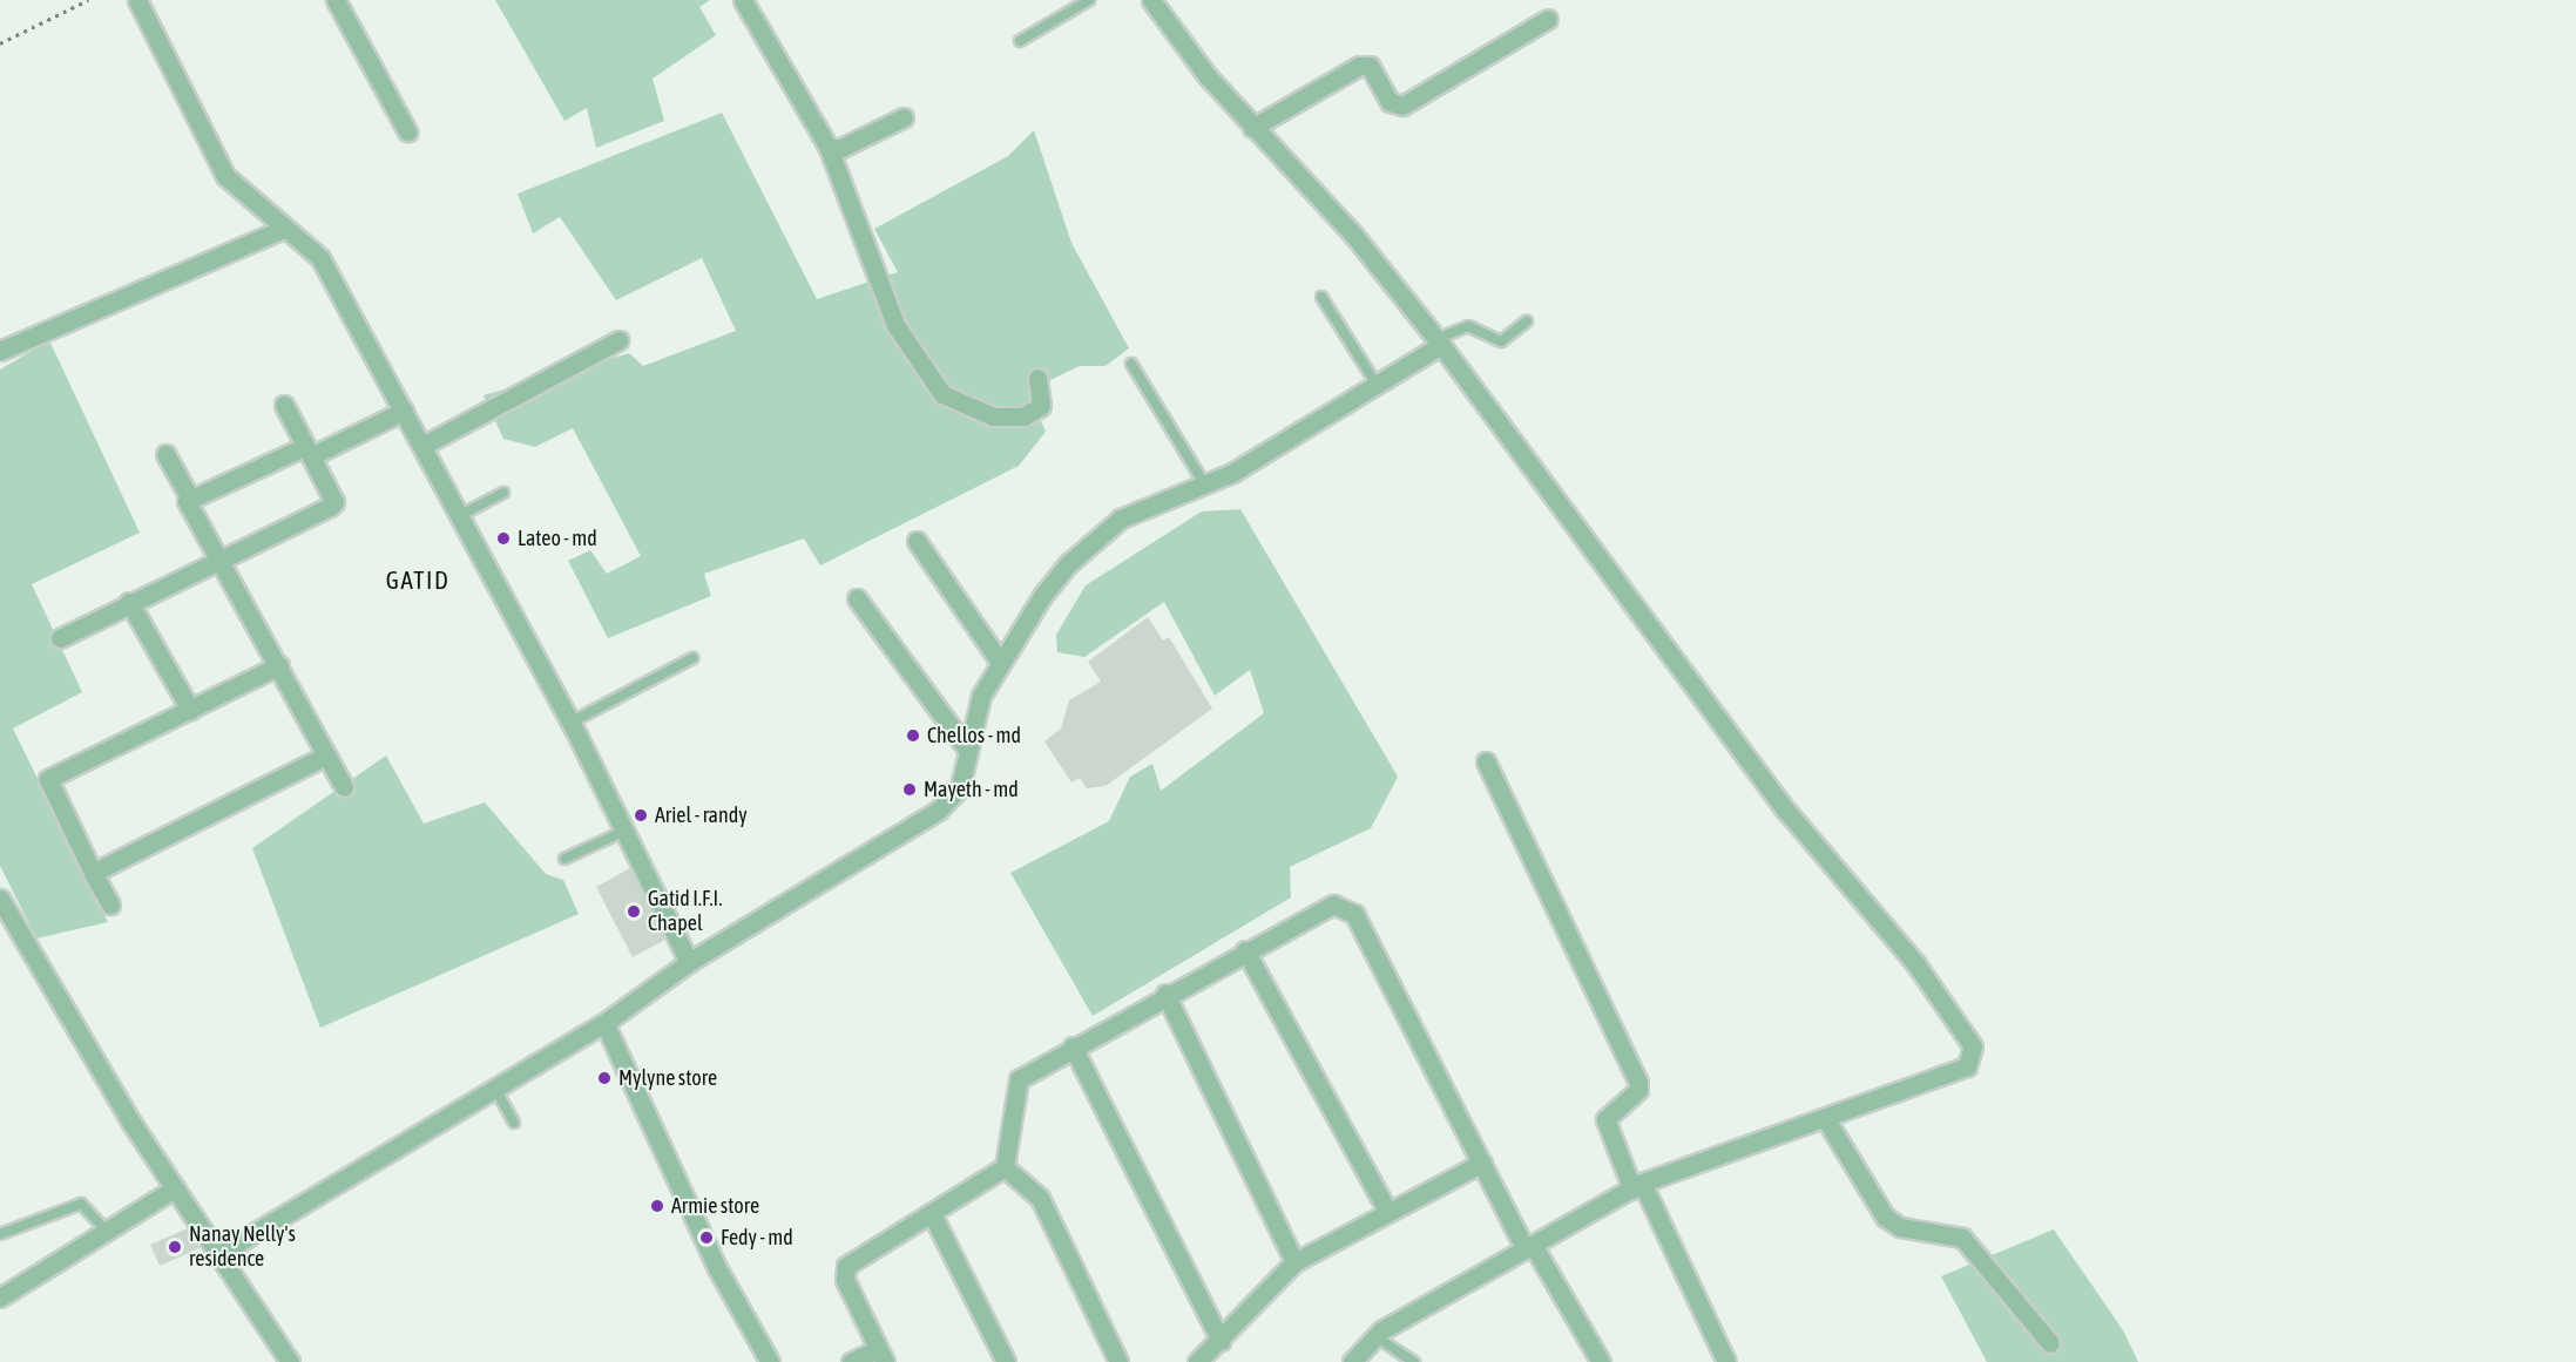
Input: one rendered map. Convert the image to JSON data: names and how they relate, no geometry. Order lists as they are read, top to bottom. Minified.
{"districts":["GATID"],"places":["Lateo - md","Chellos - md","Mayeth - md","Ariel - randy","Gatid I.F.I. Chapel","Mylyne store","Armie store","Fedy - md","Nanay Nelly's residence"]}
